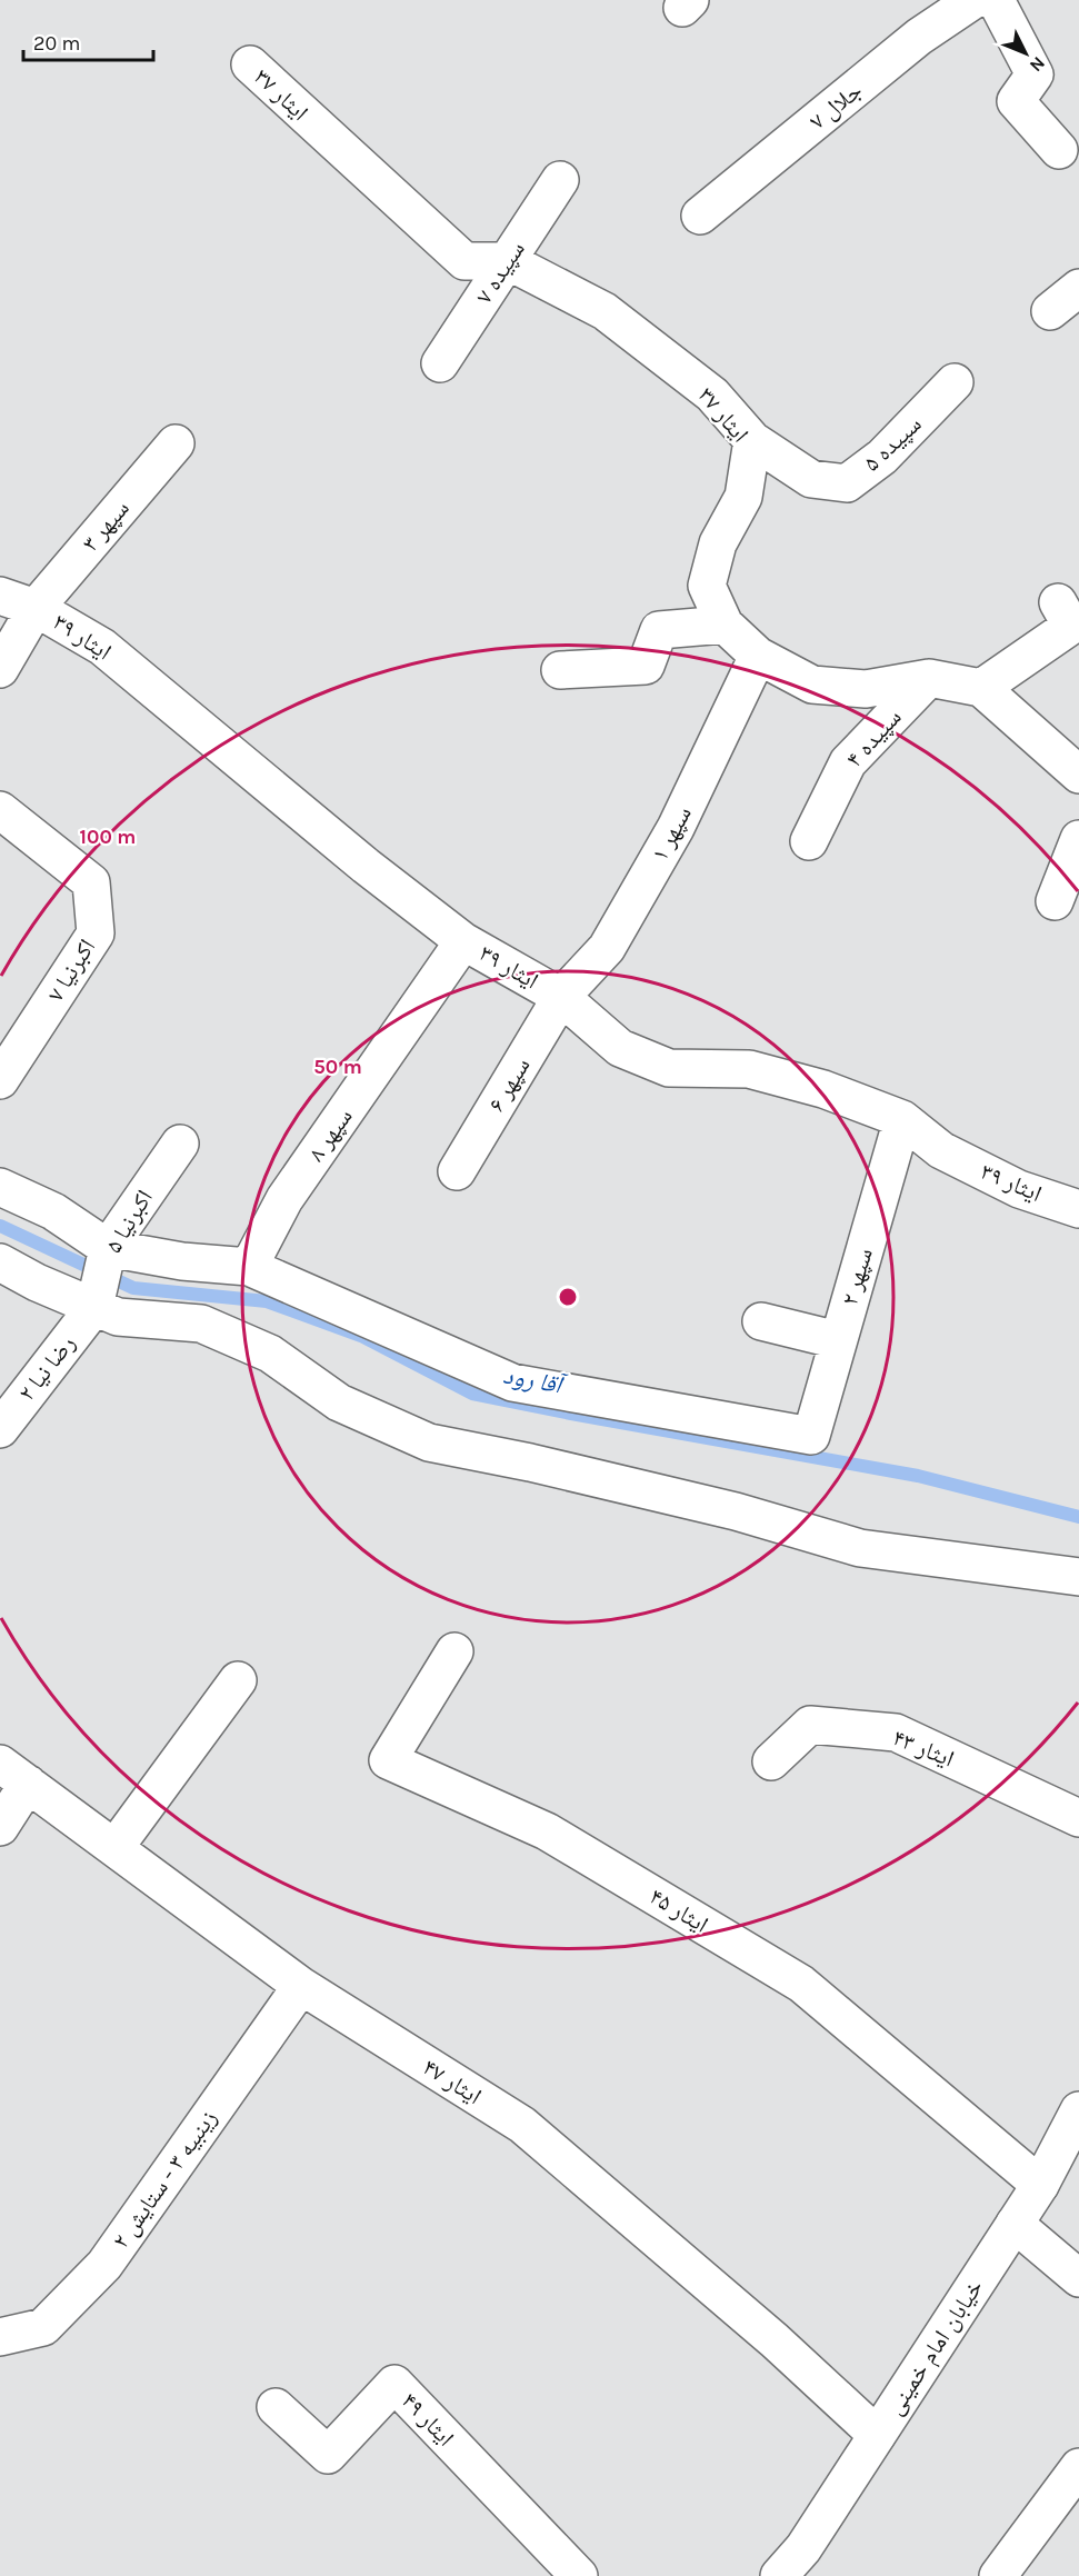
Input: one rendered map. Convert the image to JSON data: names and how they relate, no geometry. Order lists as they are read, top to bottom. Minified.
{"streets":{"street":["ایثار ۳۷","جلال ۷","سپیده ۷","سپیده ۵","سپهر ۳","ایثار ۳۹","سپیده ۴","سپهر ۱","اکبرنیا ۷","سپهر ۶","سپهر ۸","اکبرنیا ۵","سپهر ۲","رضا نیا ۲","ایثار ۴۳","ایثار ۴۵","ایثار ۴۷","زینبیه ۳ - ستایش ۲","خیابان امام خمینی","ایثار ۴۹"]},"crossings":[["ایثار ۳۷","سپیده ۷"],["ایثار ۳۷","سپیده ۵"],["ایثار ۳۷","سپیده ۴"],["ایثار ۳۷","سپهر ۱"],["سپهر ۳","ایثار ۳۹"],["ایثار ۳۹","سپهر ۱"],["ایثار ۳۹","سپهر ۶"],["ایثار ۳۹","سپهر ۸"],["ایثار ۳۹","سپهر ۲"],["سپهر ۱","سپهر ۶"],["سپهر ۸","سپهر ۲"],["اکبرنیا ۵","رضا نیا ۲"],["ایثار ۴۵","خیابان امام خمینی"],["ایثار ۴۷","زینبیه ۳ - ستایش ۲"],["ایثار ۴۷","خیابان امام خمینی"]],"water":["آقا رود"],"scale_bar":"20 m","north":"bottom right","rings":["100 m","50 m"]}
